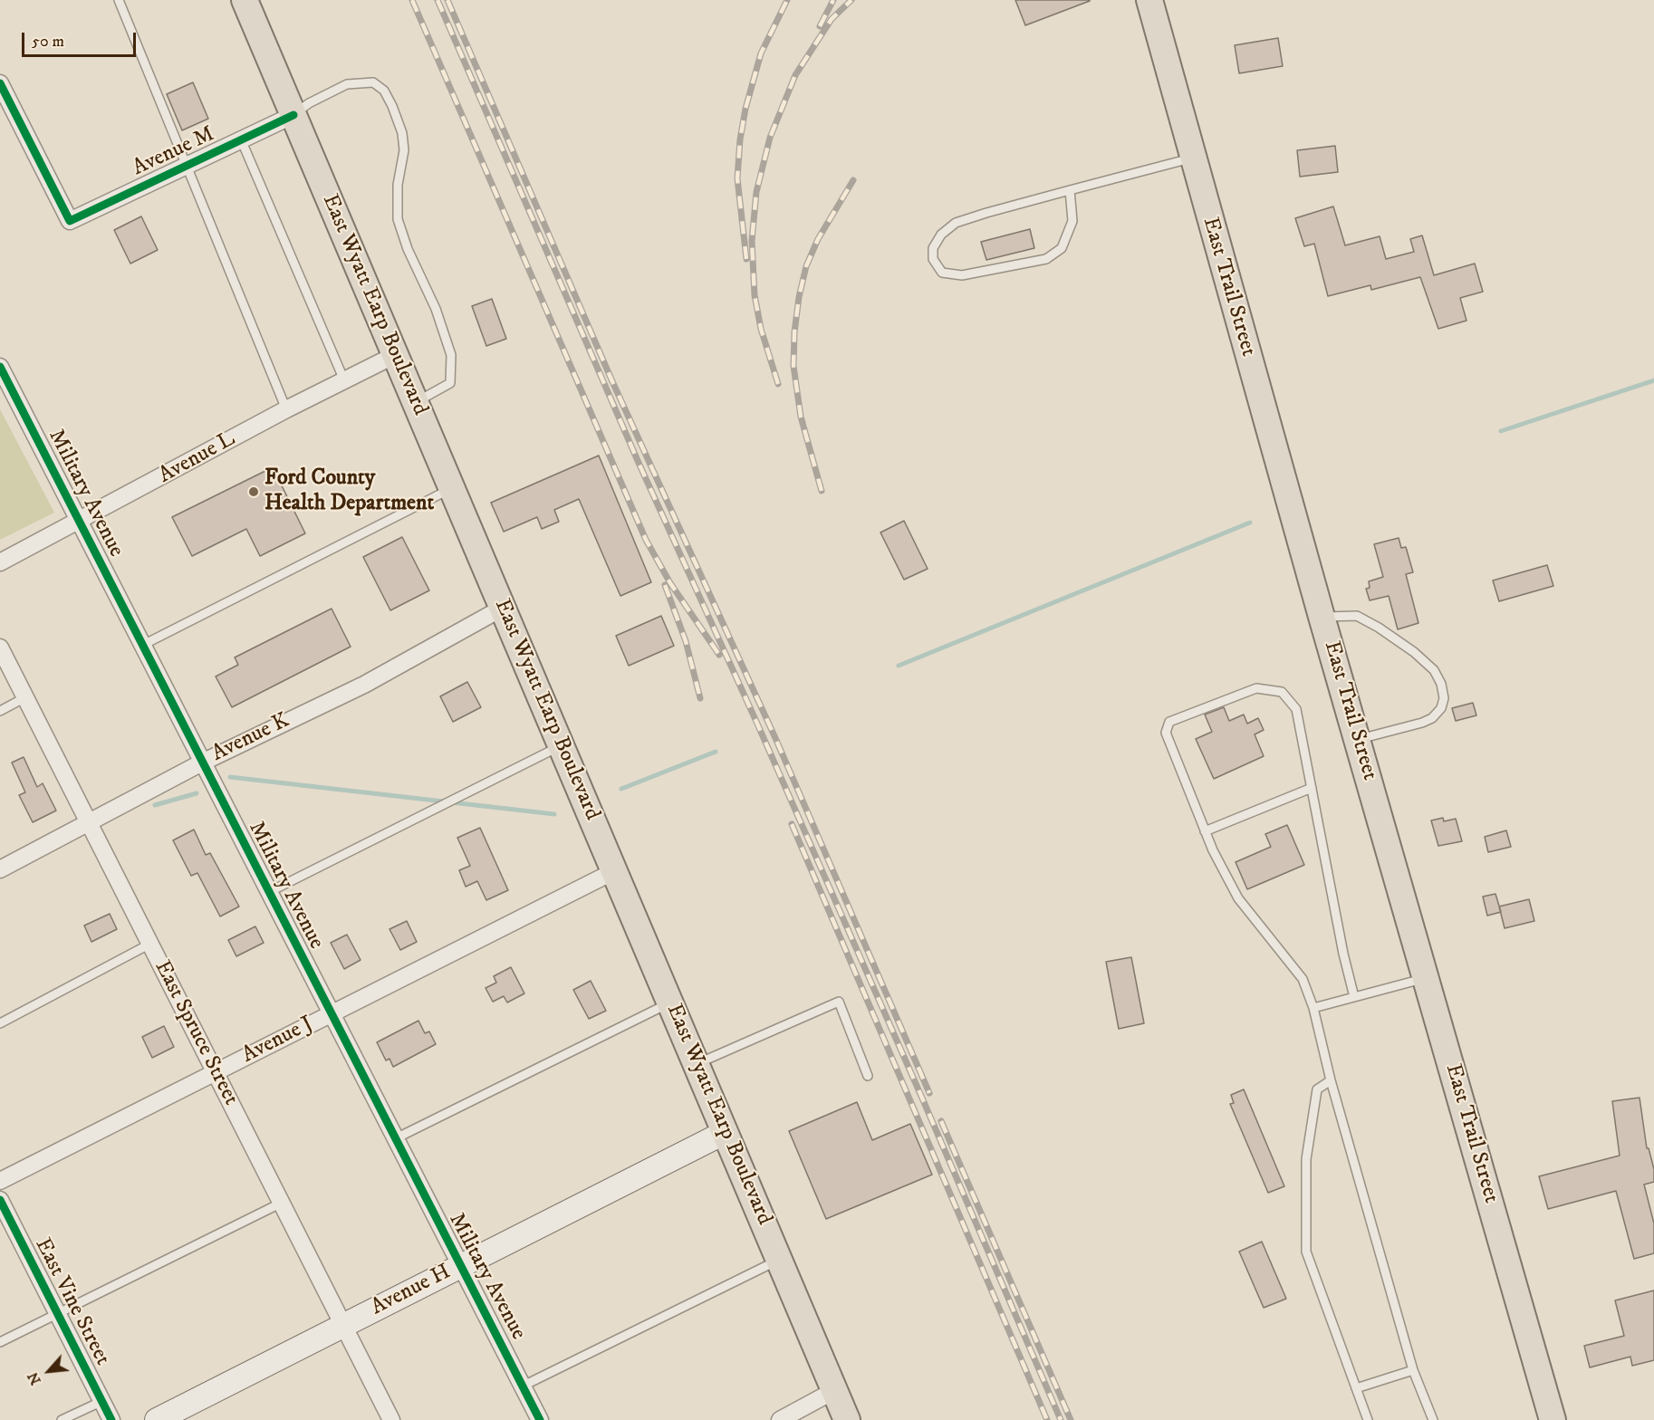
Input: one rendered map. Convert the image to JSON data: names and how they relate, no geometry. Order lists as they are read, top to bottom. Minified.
{"streets":{"main road":["East Trail Street","East Wyatt Earp Boulevard"],"street":["Avenue M","Avenue L","Military Avenue","Avenue K","East Spruce Street","Avenue J","Avenue H","East Vine Street"]},"crossings":[["Avenue M","East Wyatt Earp Boulevard"],["East Wyatt Earp Boulevard","Avenue L"],["East Wyatt Earp Boulevard","Avenue K"],["East Wyatt Earp Boulevard","Avenue J"],["East Wyatt Earp Boulevard","Avenue H"],["Avenue L","Military Avenue"],["Military Avenue","Avenue K"],["Military Avenue","Avenue J"],["Military Avenue","Avenue H"],["Avenue K","East Spruce Street"],["East Spruce Street","Avenue J"],["East Spruce Street","Avenue H"]],"places":["Ford County Health Department"],"scale_bar":"50 m","north":"bottom left"}
